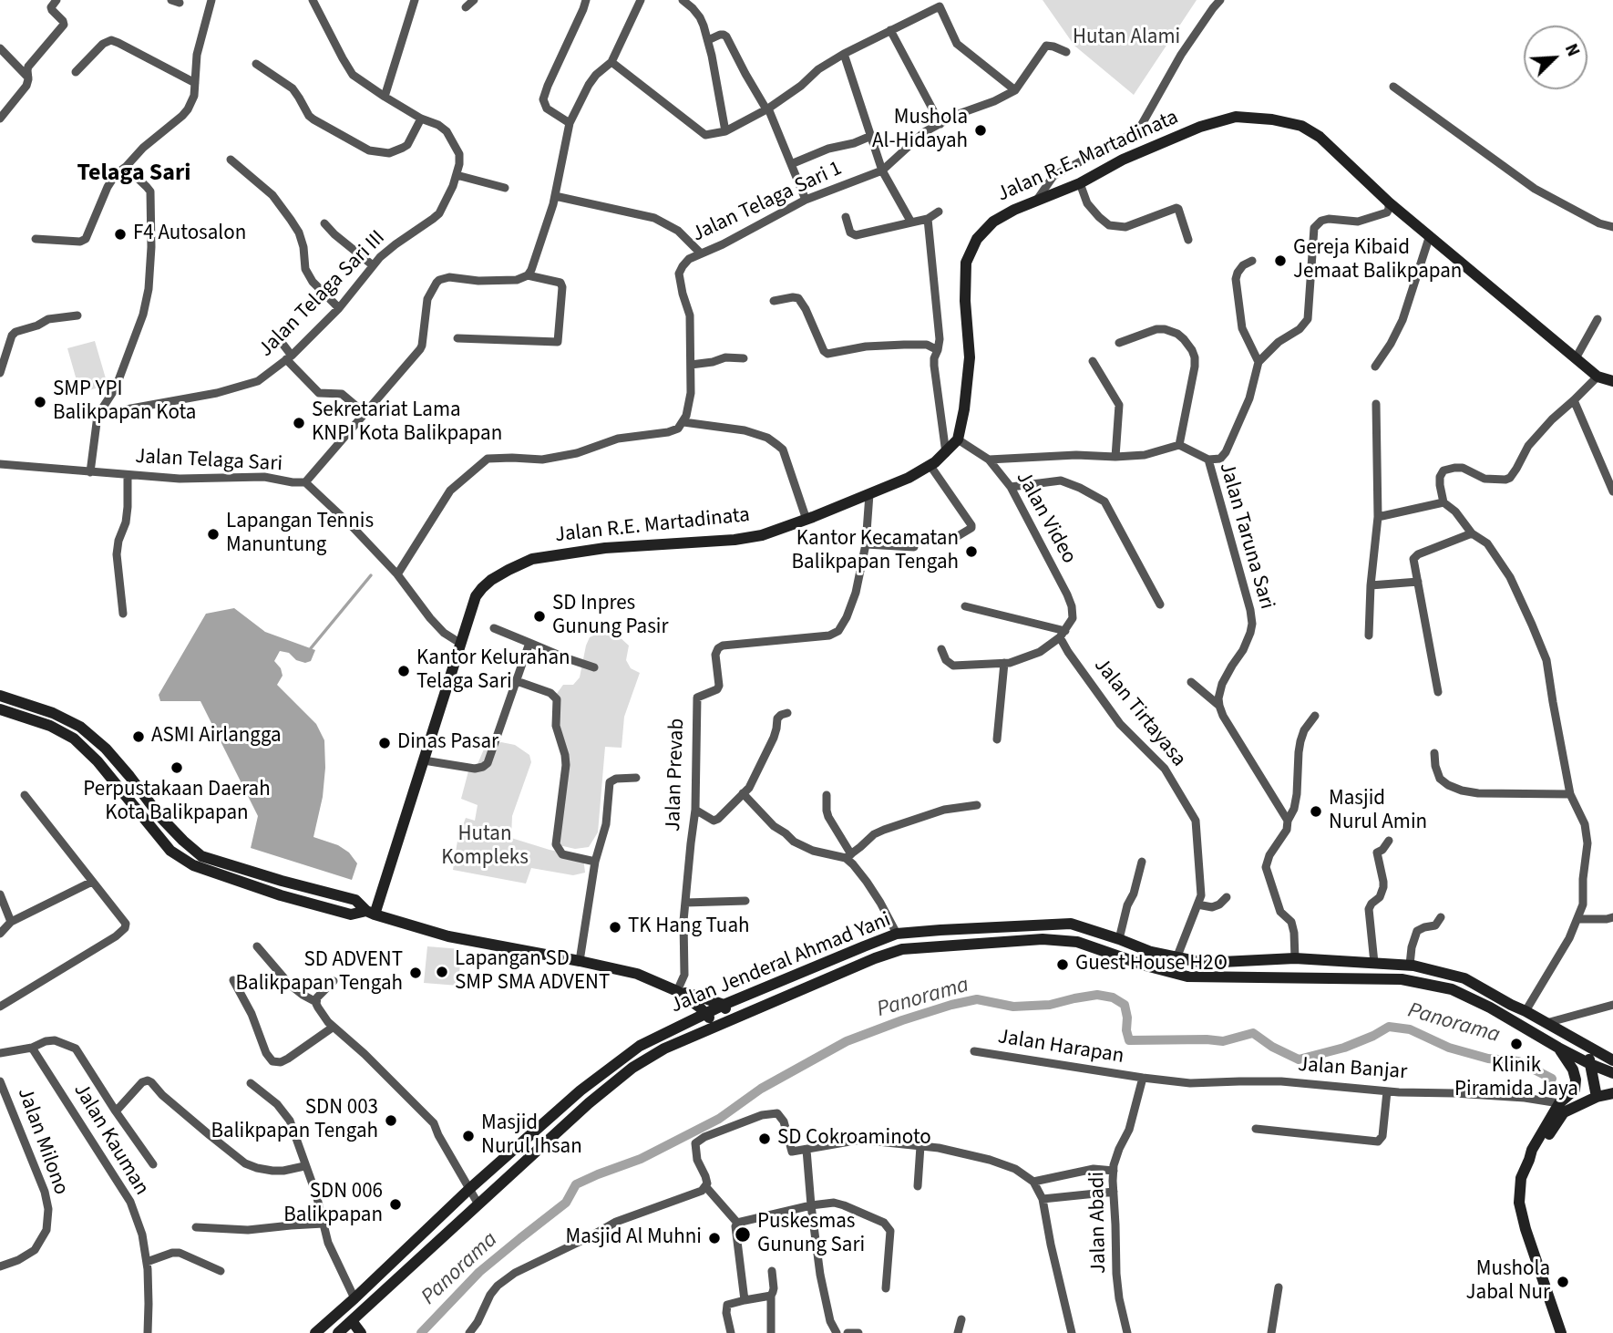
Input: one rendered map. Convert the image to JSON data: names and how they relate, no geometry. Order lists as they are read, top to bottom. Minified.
{"streets":{"main road":["Jalan R.E. Martadinata","Jalan Jenderal Ahmad Yani"],"street":["Jalan Telaga Sari 1","Jalan Telaga Sari III","Jalan Telaga Sari","Jalan Video","Jalan Taruna Sari","Jalan Tirtayasa","Jalan Prevab","Jalan Harapan","Jalan Banjar","Jalan Kauman","Jalan Milono","Jalan Abadi"]},"crossings":[["Jalan R.E. Martadinata","Jalan Telaga Sari"],["Jalan R.E. Martadinata","Jalan Video"],["Jalan R.E. Martadinata","Jalan Prevab"],["Jalan Video","Jalan Tirtayasa"],["Jalan Tirtayasa","Jalan Jenderal Ahmad Yani"],["Jalan Harapan","Jalan Banjar"],["Jalan Harapan","Jalan Abadi"],["Jalan Banjar","Jalan Abadi"]],"districts":["Telaga Sari"],"water":["Panorama"],"parks":["Hutan Alami","Hutan Kompleks"],"places":["Mushola Al-Hidayah","F4 Autosalon","Gereja Kibaid Jemaat Balikpapan","SMP YPI Balikpapan Kota","Sekretariat Lama KNPI Kota Balikpapan","Lapangan Tennis Manuntung","Kantor Kecamatan Balikpapan Tengah","SD Inpres Gunung Pasir","Kantor Kelurahan Telaga Sari","ASMI Airlangga","Dinas Pasar","Perpustakaan Daerah Kota Balikpapan","Masjid Nurul Amin","TK Hang Tuah","Guest House H2O","Lapangan SD SMP SMA ADVENT","SD ADVENT Balikpapan Tengah","Klinik Piramida Jaya","SDN 003 Balikpapan Tengah","Masjid Nurul Ihsan","SD Cokroaminoto","SDN 006 Balikpapan","Puskesmas Gunung Sari","Masjid Al Muhni","Mushola Jabal Nur"],"north":"top right"}
